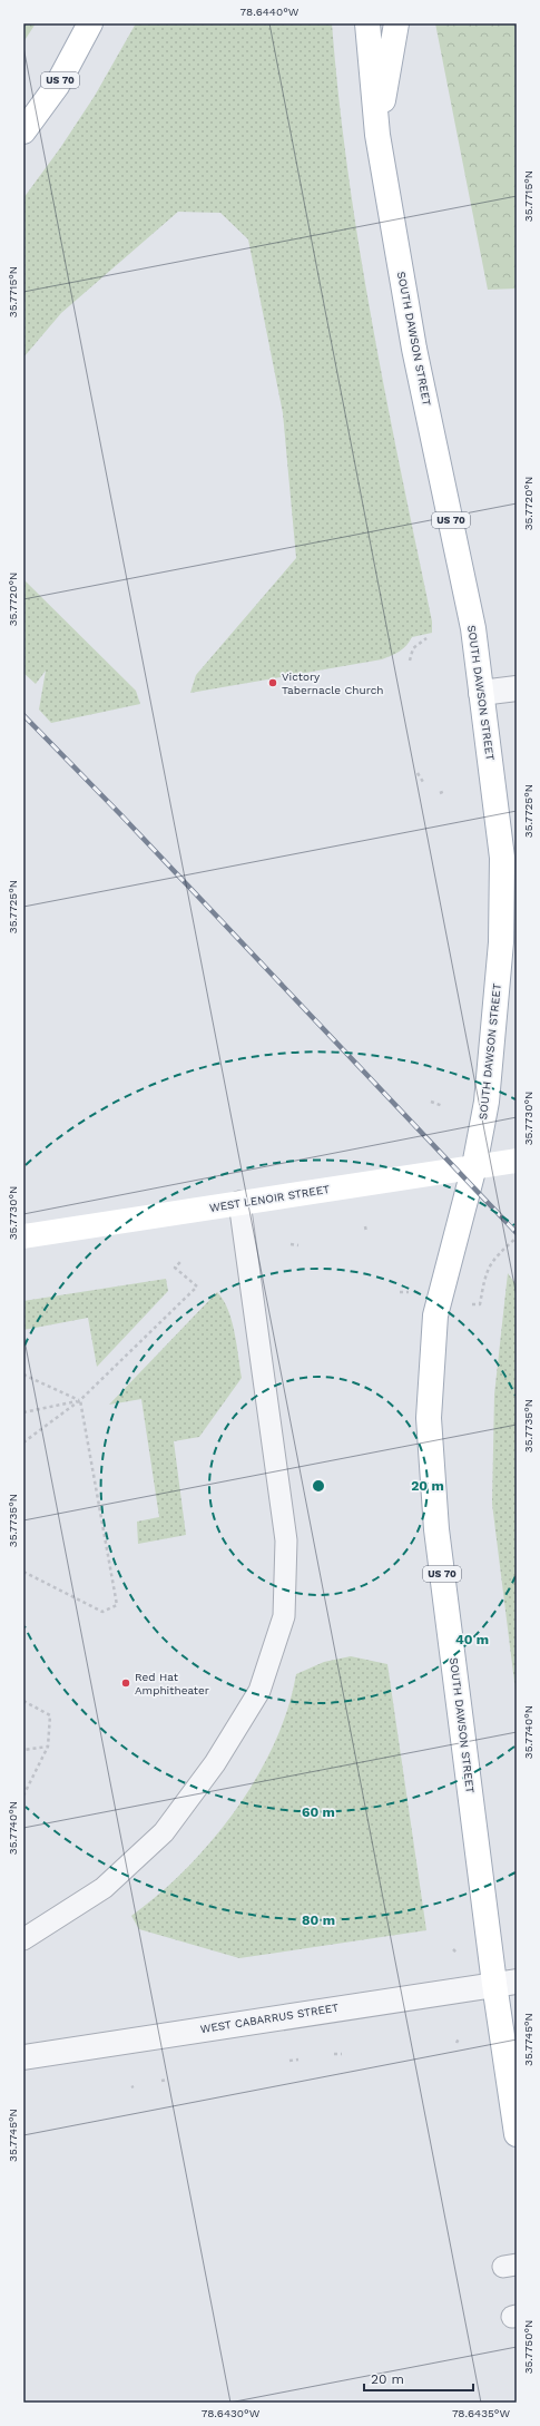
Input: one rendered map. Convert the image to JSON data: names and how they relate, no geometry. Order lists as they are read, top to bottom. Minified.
{"streets":{"main road":["US 70","SOUTH DAWSON STREET","WEST LENOIR STREET"],"street":["WEST CABARRUS STREET"]},"crossings":[["SOUTH DAWSON STREET","WEST LENOIR STREET"],["SOUTH DAWSON STREET","WEST CABARRUS STREET"]],"places":["Victory Tabernacle Church","Red Hat Amphitheater"],"scale_bar":"20 m","coordinates":["78.6440°W","35.7715°N","35.7720°N","35.7725°N","35.7730°N","35.7735°N","35.7740°N","35.7745°N","35.7750°N","78.6430°W","78.6435°W"],"rings":["20 m","40 m","60 m","80 m"]}
